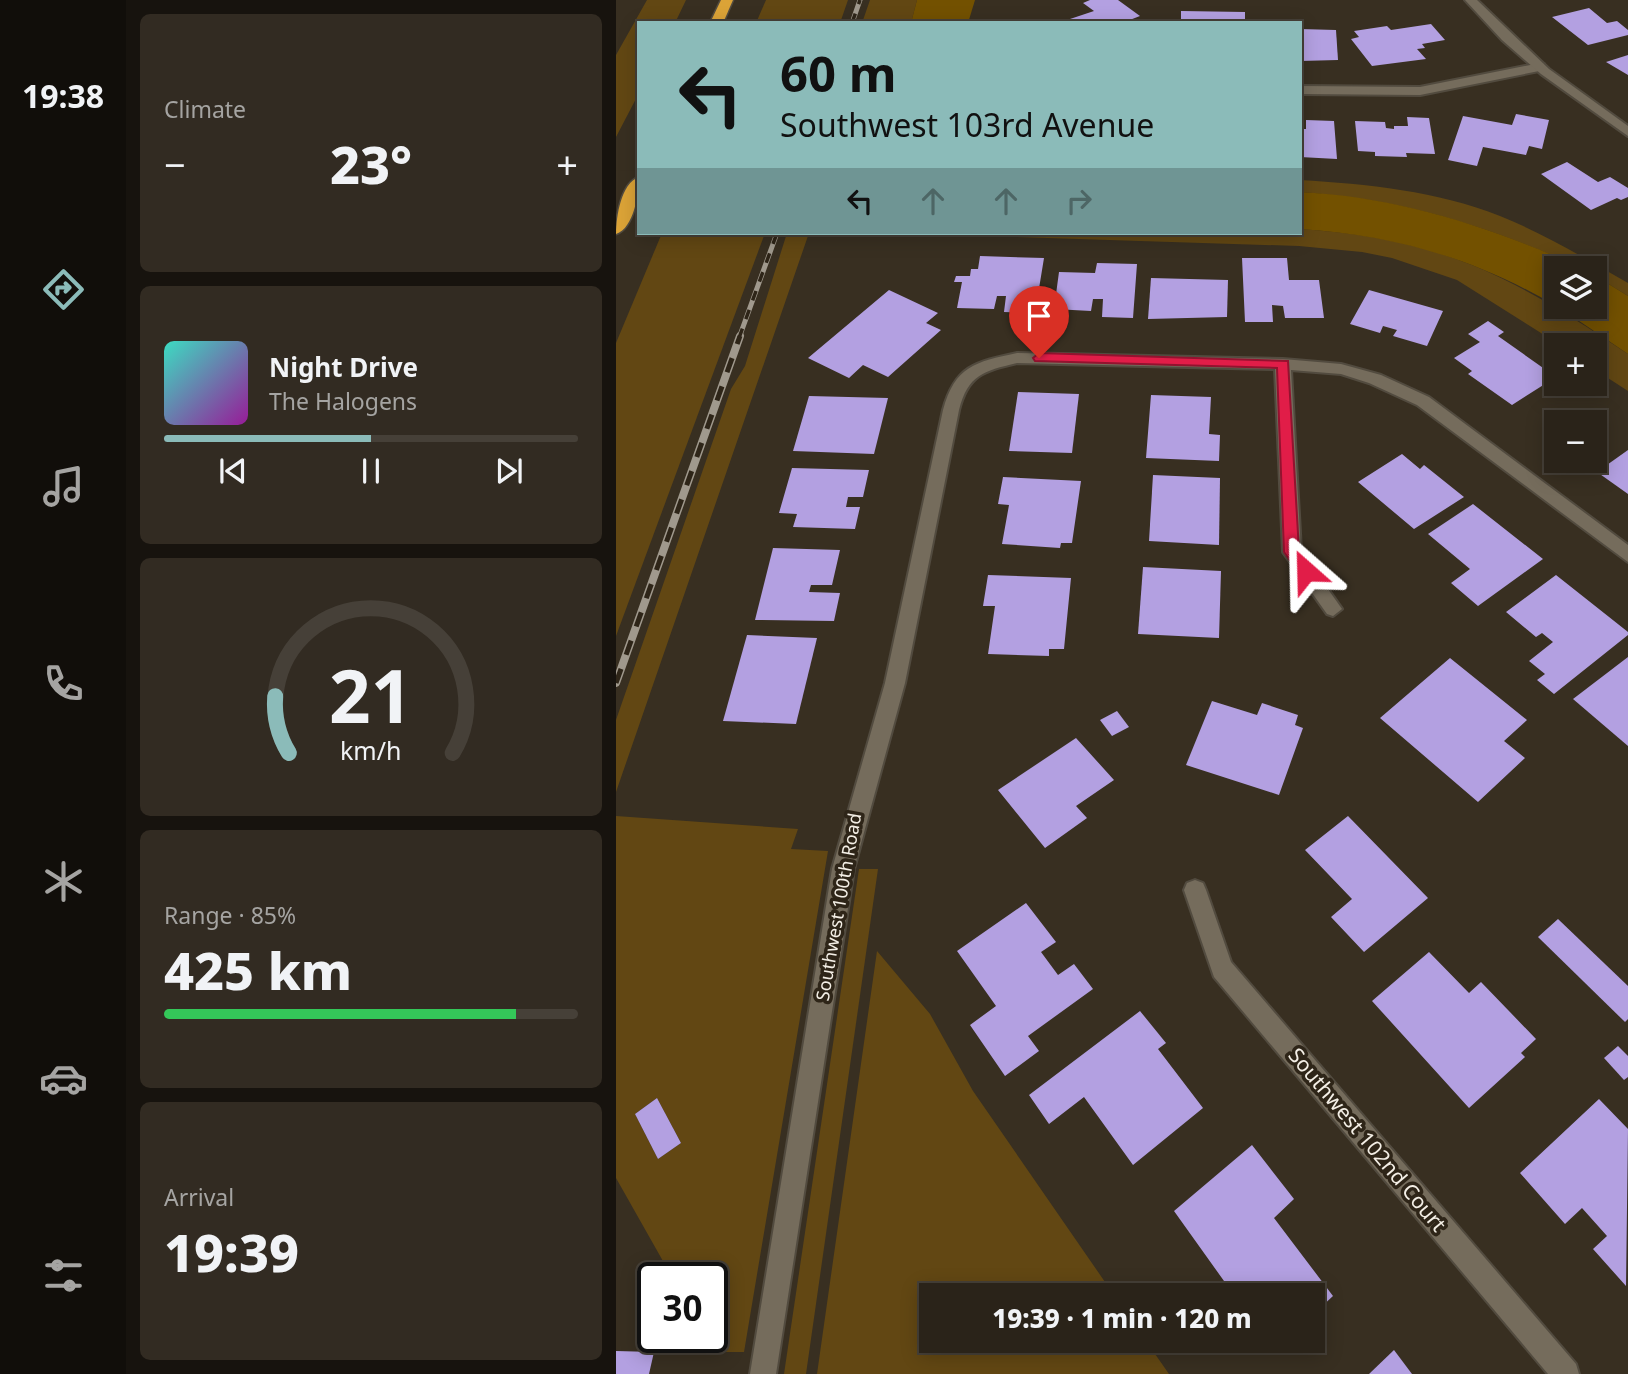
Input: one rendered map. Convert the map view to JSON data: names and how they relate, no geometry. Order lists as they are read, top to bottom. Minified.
{"streets":{"street":["Southwest 100th Road","Southwest 102nd Court"]},"page":{"tabs":"19:38","tile":["Climate",["Range · 85%","425 km"],["Arrival","19:39"]],"turn":["60 m","Southwest 103rd Avenue"],"heat":["−","23°","+"],"map_buttons":["+","−"],"song":["Night Drive","The Halogens"],"limit":"30","trip":"19:39 · 1 min · 120 m","gauge":["21","km/h"]}}
